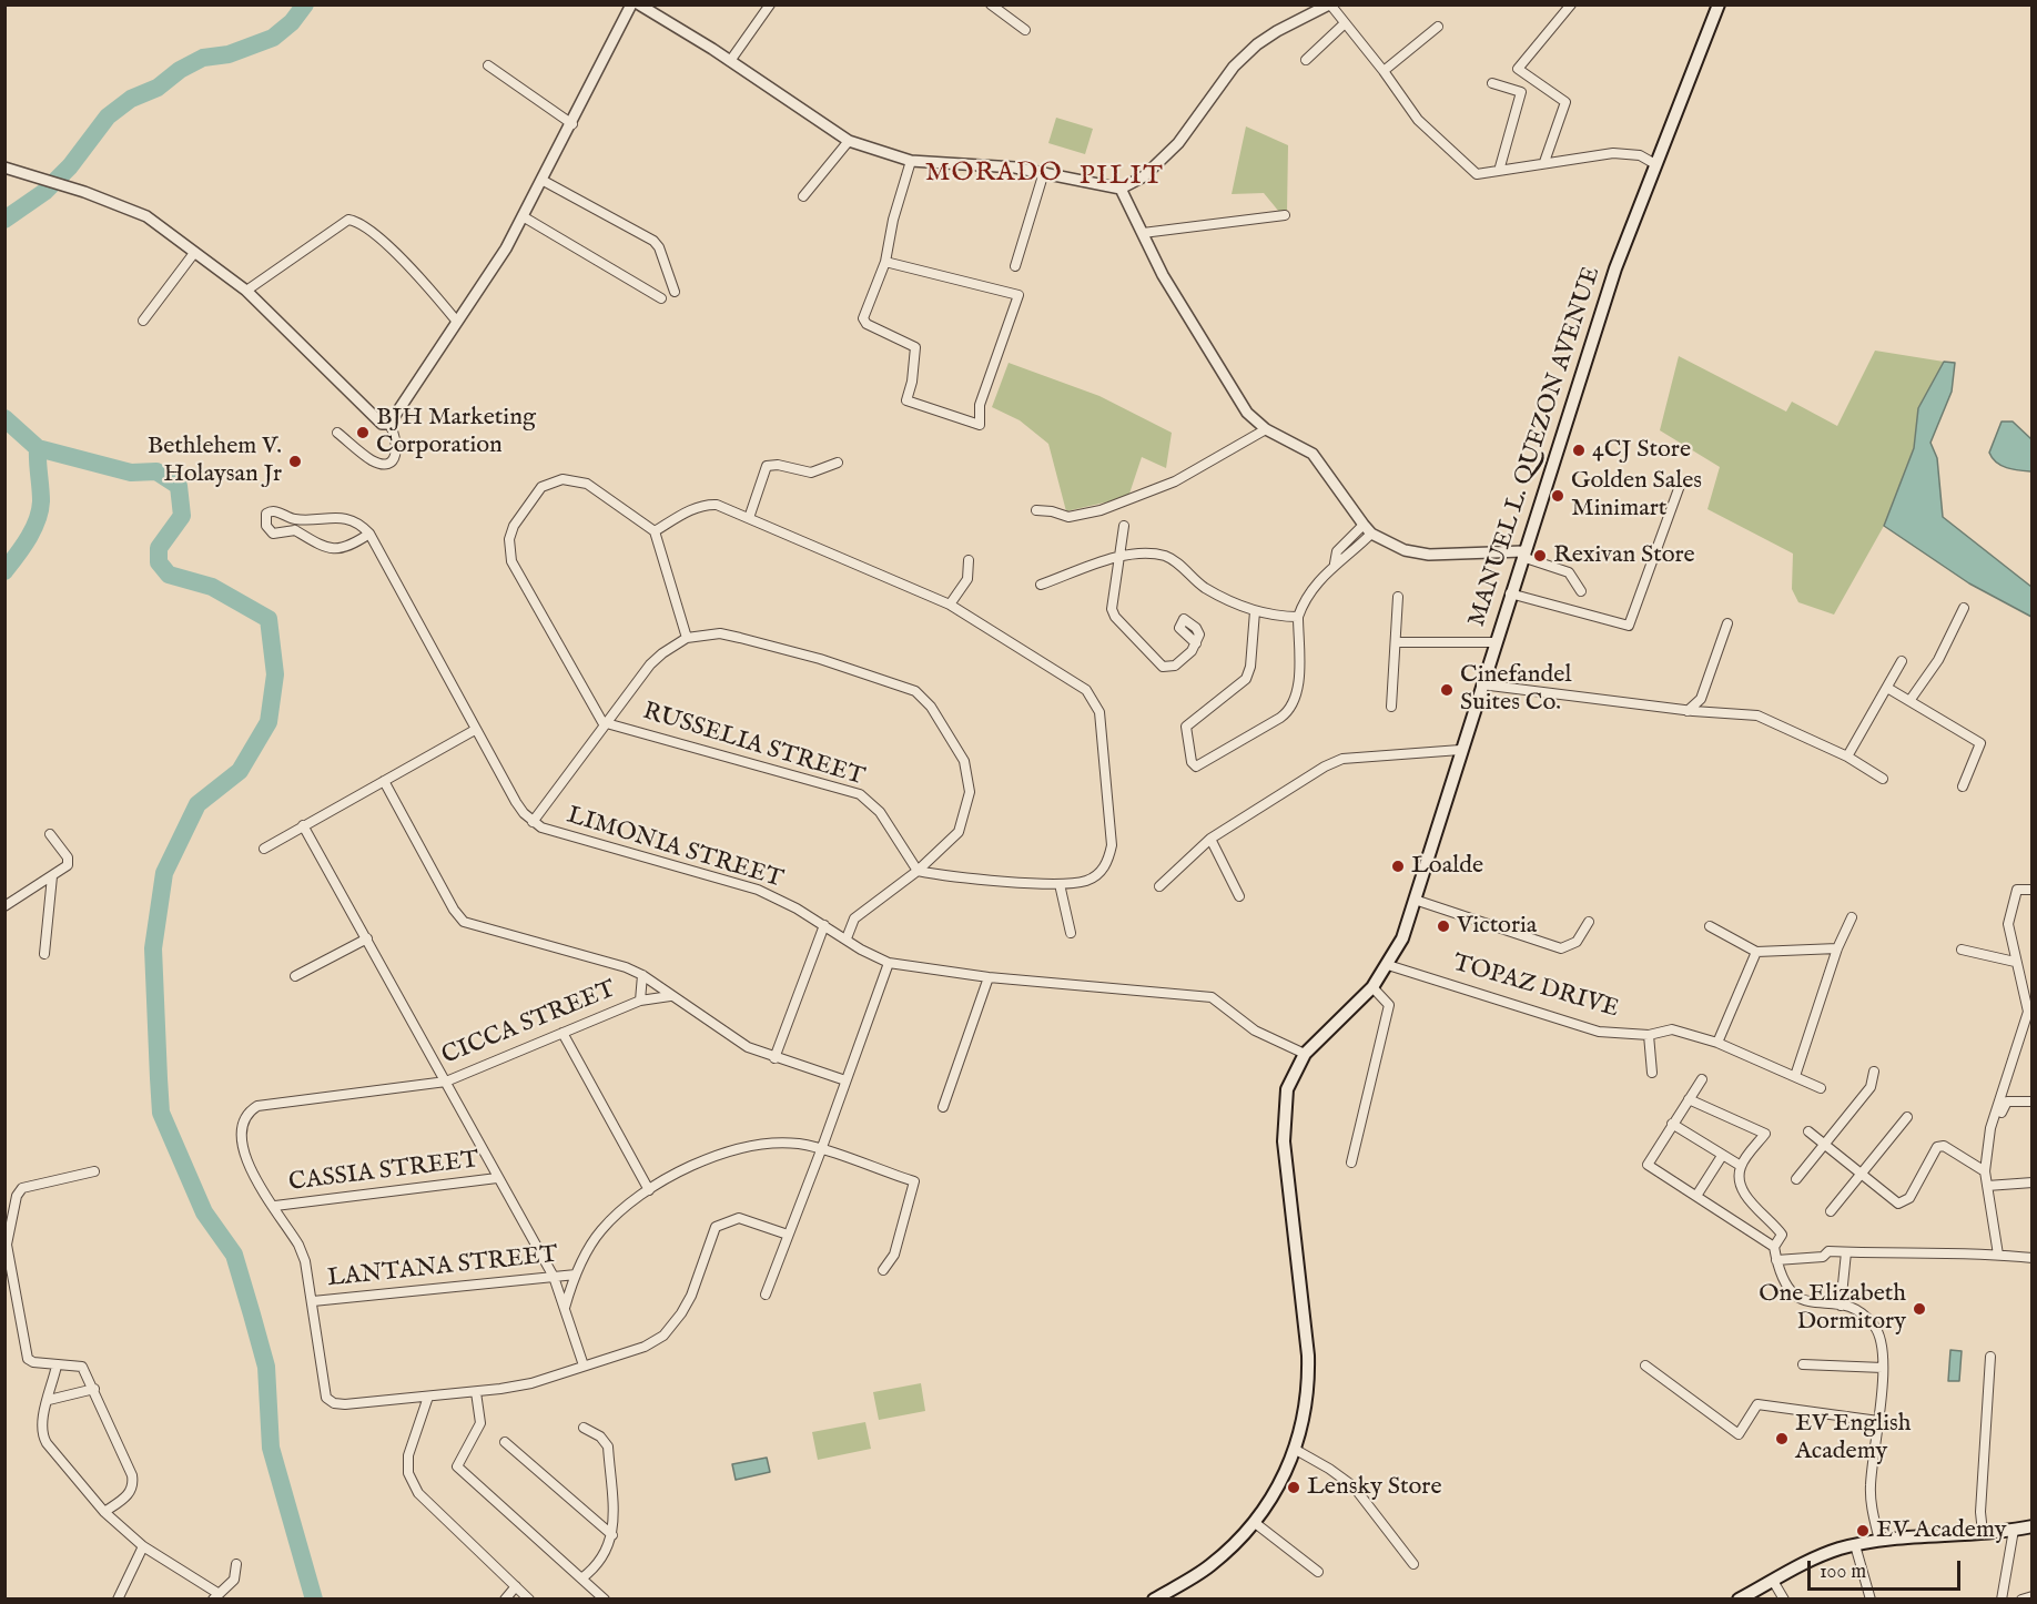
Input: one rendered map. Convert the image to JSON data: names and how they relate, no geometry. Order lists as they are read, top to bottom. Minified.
{"streets":{"main road":["MANUEL L. QUEZON AVENUE"],"street":["RUSSELIA STREET","LIMONIA STREET","TOPAZ DRIVE","CICCA STREET","CASSIA STREET","LANTANA STREET"]},"crossings":[["MANUEL L. QUEZON AVENUE","LIMONIA STREET"],["MANUEL L. QUEZON AVENUE","TOPAZ DRIVE"],["CICCA STREET","CASSIA STREET"],["CICCA STREET","LANTANA STREET"]],"districts":["MORADO","PILIT"],"places":["BJH Marketing Corporation","4CJ Store","Bethlehem V. Holaysan Jr","Golden Sales Minimart","Rexivan Store","Cinefandel Suites Co.","Loalde","Victoria","One Elizabeth Dormitory","EV English Academy","Lensky Store","EV Academy"],"scale_bar":"100 m"}
